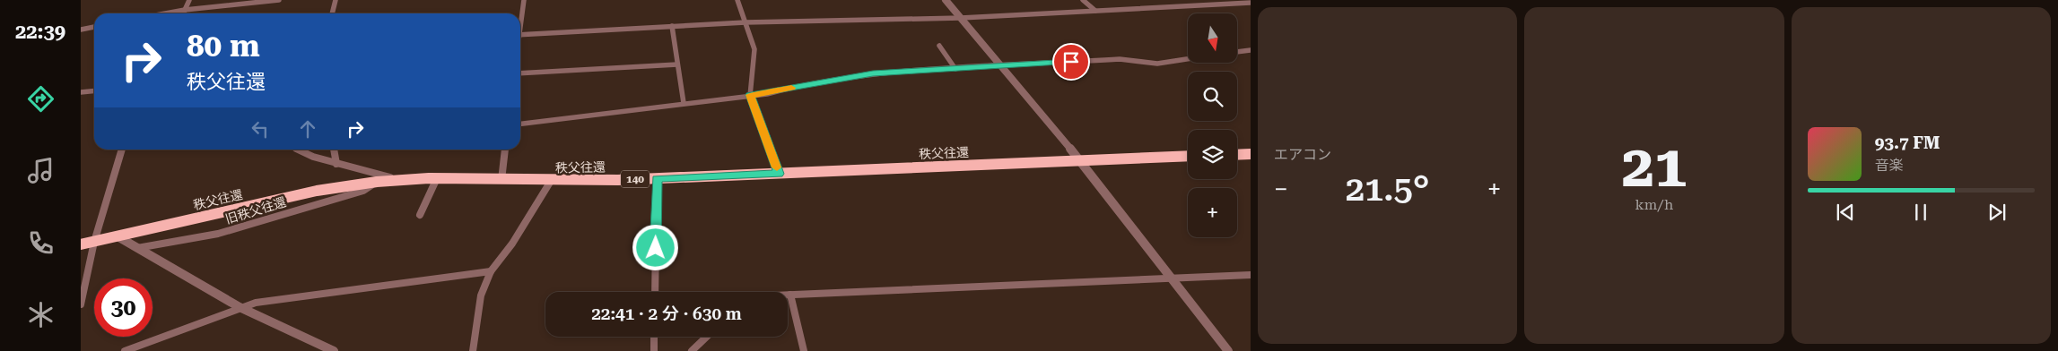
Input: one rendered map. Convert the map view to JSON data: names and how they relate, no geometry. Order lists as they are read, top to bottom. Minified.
{"streets":{"highway":["秩父往還","140"],"street":["旧秩父往還"]},"crossings":[["秩父往還","旧秩父往還"]],"north":"bottom","page":{"tabs":"22:39","tile":["エアコン",["21","km/h"]],"map_buttons":"+","turn":["80 m","秩父往還"],"song":["93.7 FM","音楽"],"heat":["−","21.5°","+"],"limit":"30","trip":"22:41 · 2 分 · 630 m"}}
